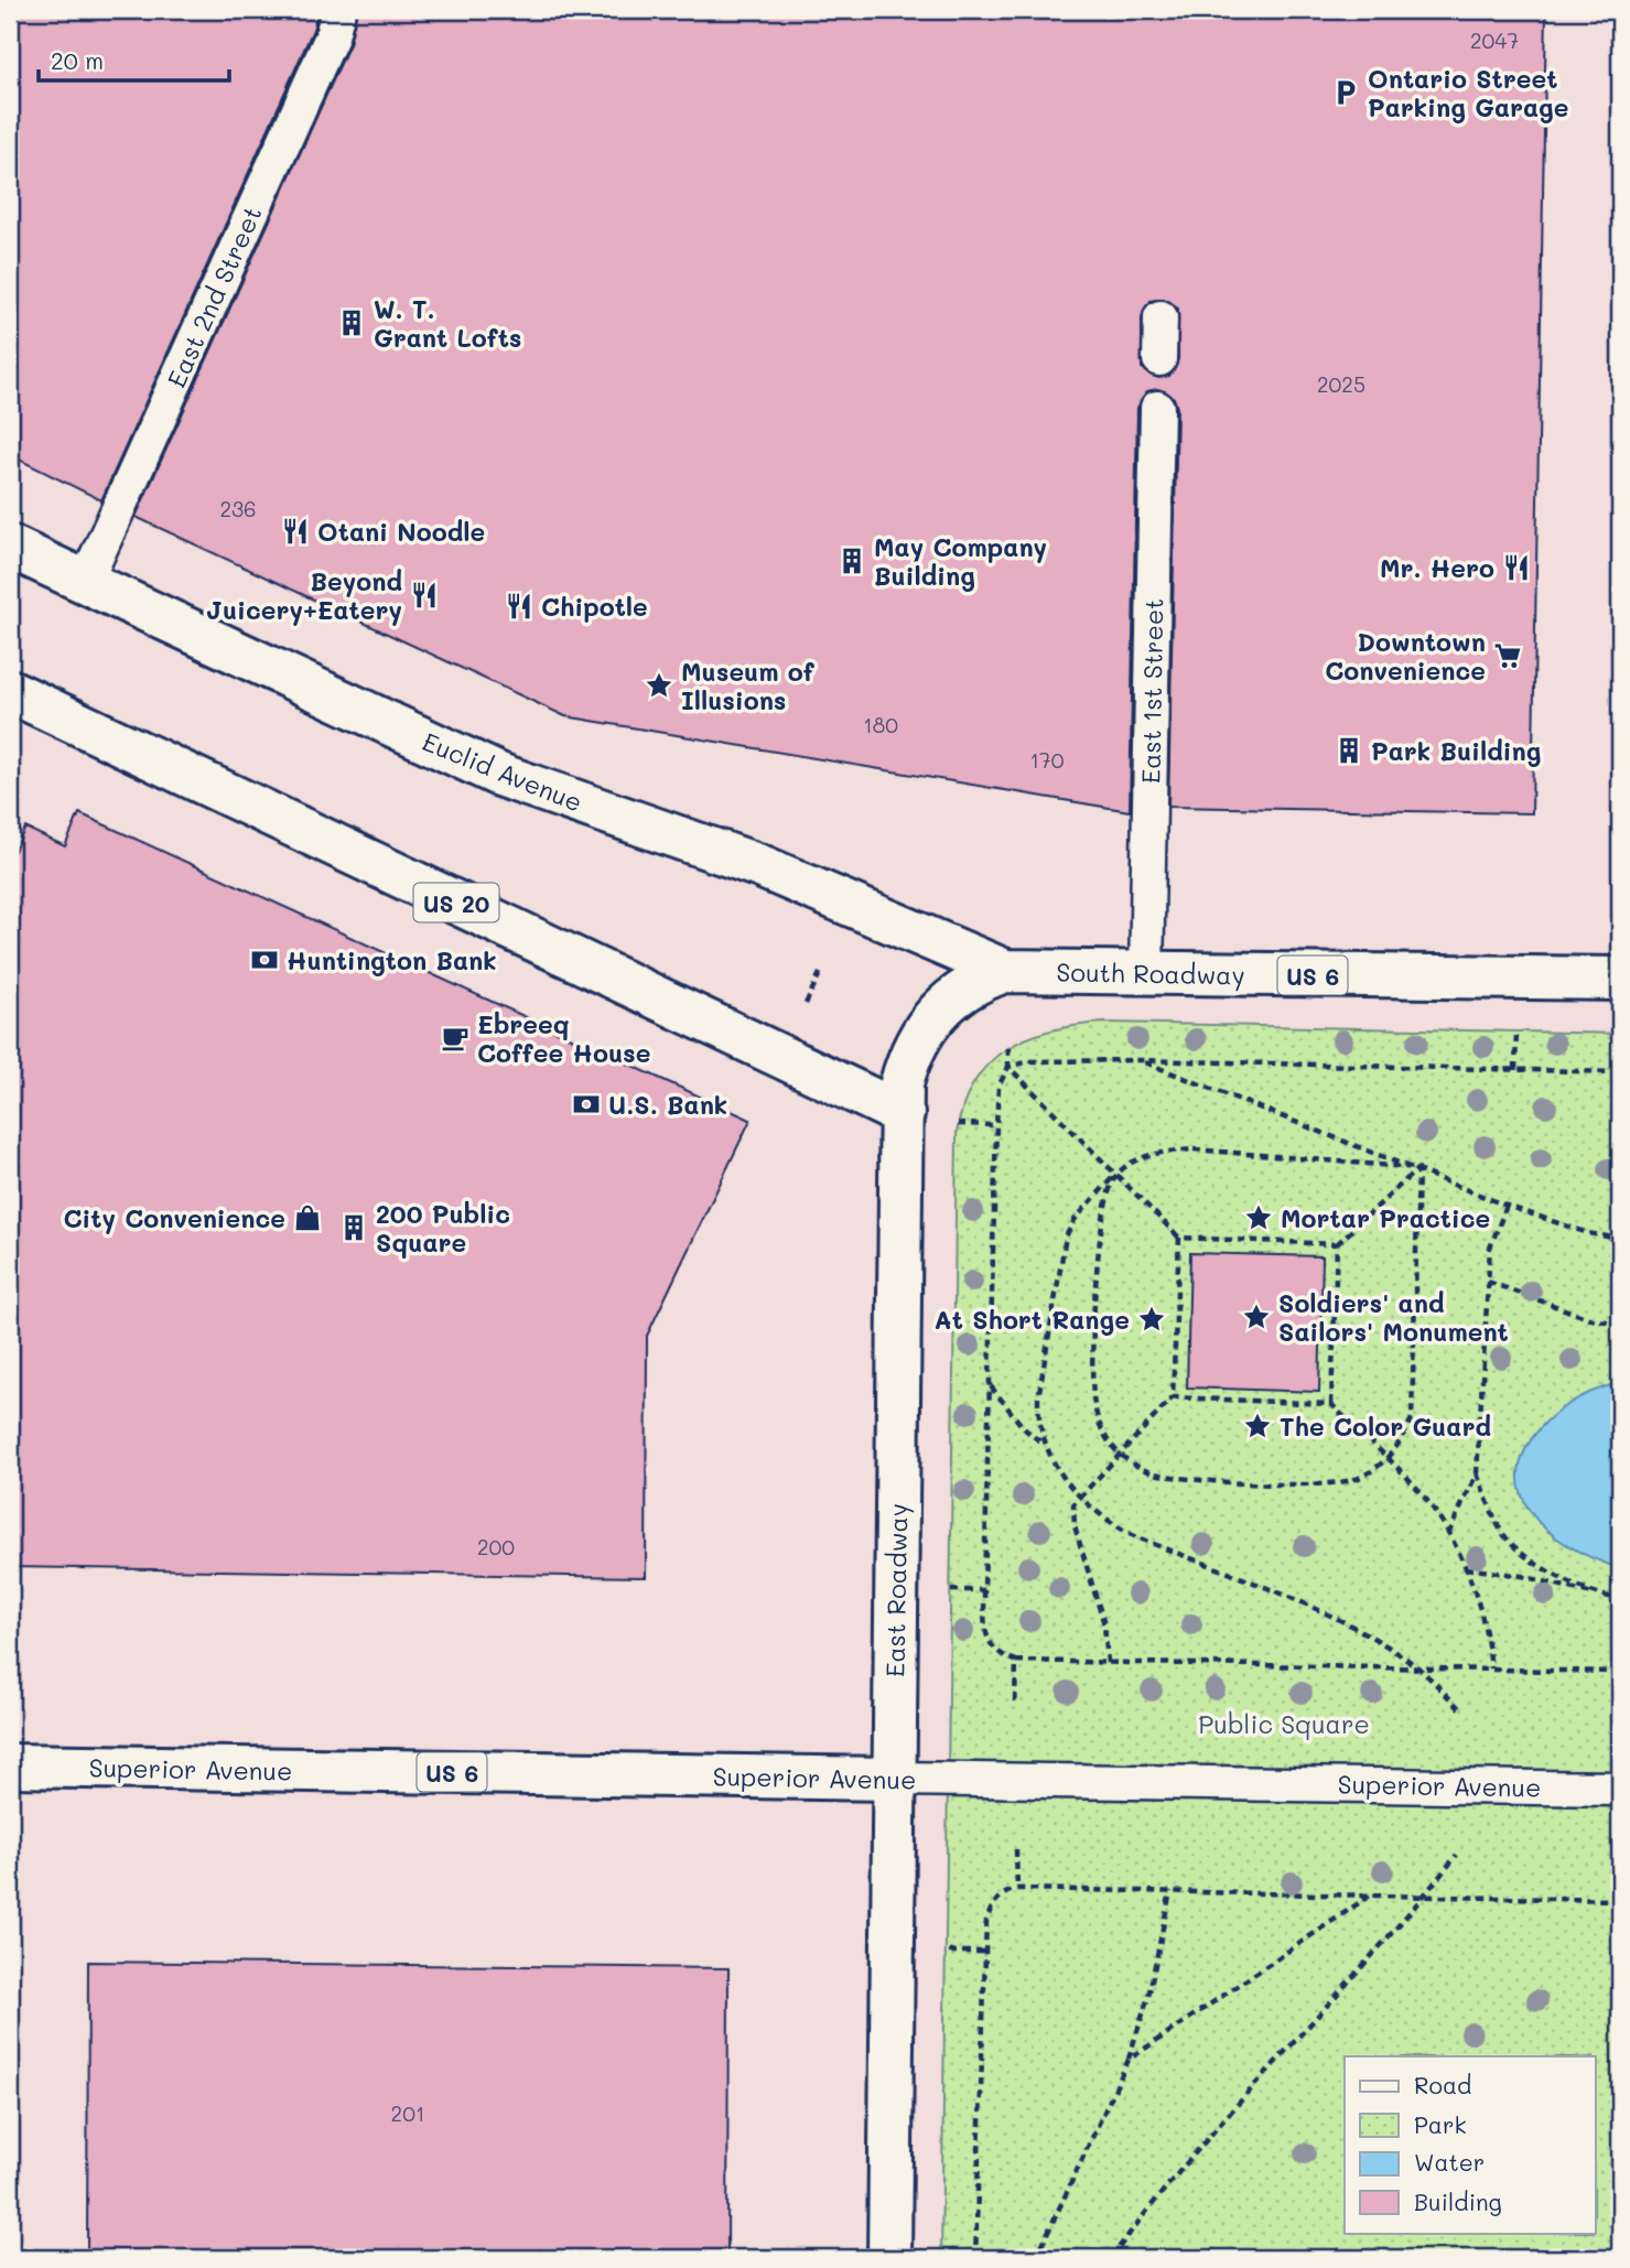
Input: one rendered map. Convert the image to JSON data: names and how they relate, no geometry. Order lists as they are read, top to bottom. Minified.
{"streets":{"main road":["Euclid Avenue","US 20","South Roadway","US 6","East Roadway","Superior Avenue"],"lane":["East 2nd Street","East 1st Street"]},"crossings":[["East 2nd Street","Euclid Avenue"],["East 1st Street","South Roadway"],["Euclid Avenue","South Roadway"],["Euclid Avenue","East Roadway"],["US 20","East Roadway"],["South Roadway","East Roadway"],["East Roadway","Superior Avenue"]],"parks":["Public Square"],"places":{"parking":["Ontario Street Parking Garage"],"building":["W. T. Grant Lofts","May Company Building","Park Building","200 Public Square"],"restaurant":["Otani Noodle","Mr. Hero","Beyond Juicery+Eatery","Chipotle"],"supermarket":["Downtown Convenience"],"place":["Museum of Illusions","Mortar Practice","Soldiers' and Sailors' Monument","At Short Range","The Color Guard"],"bank":["Huntington Bank","U.S. Bank"],"cafe":["Ebreeq Coffee House"],"shop":["City Convenience"]},"house_numbers":["2047","2025","236","180","170","200","201"],"legend":["Road","Park","Water","Building"],"scale_bar":"20 m"}
